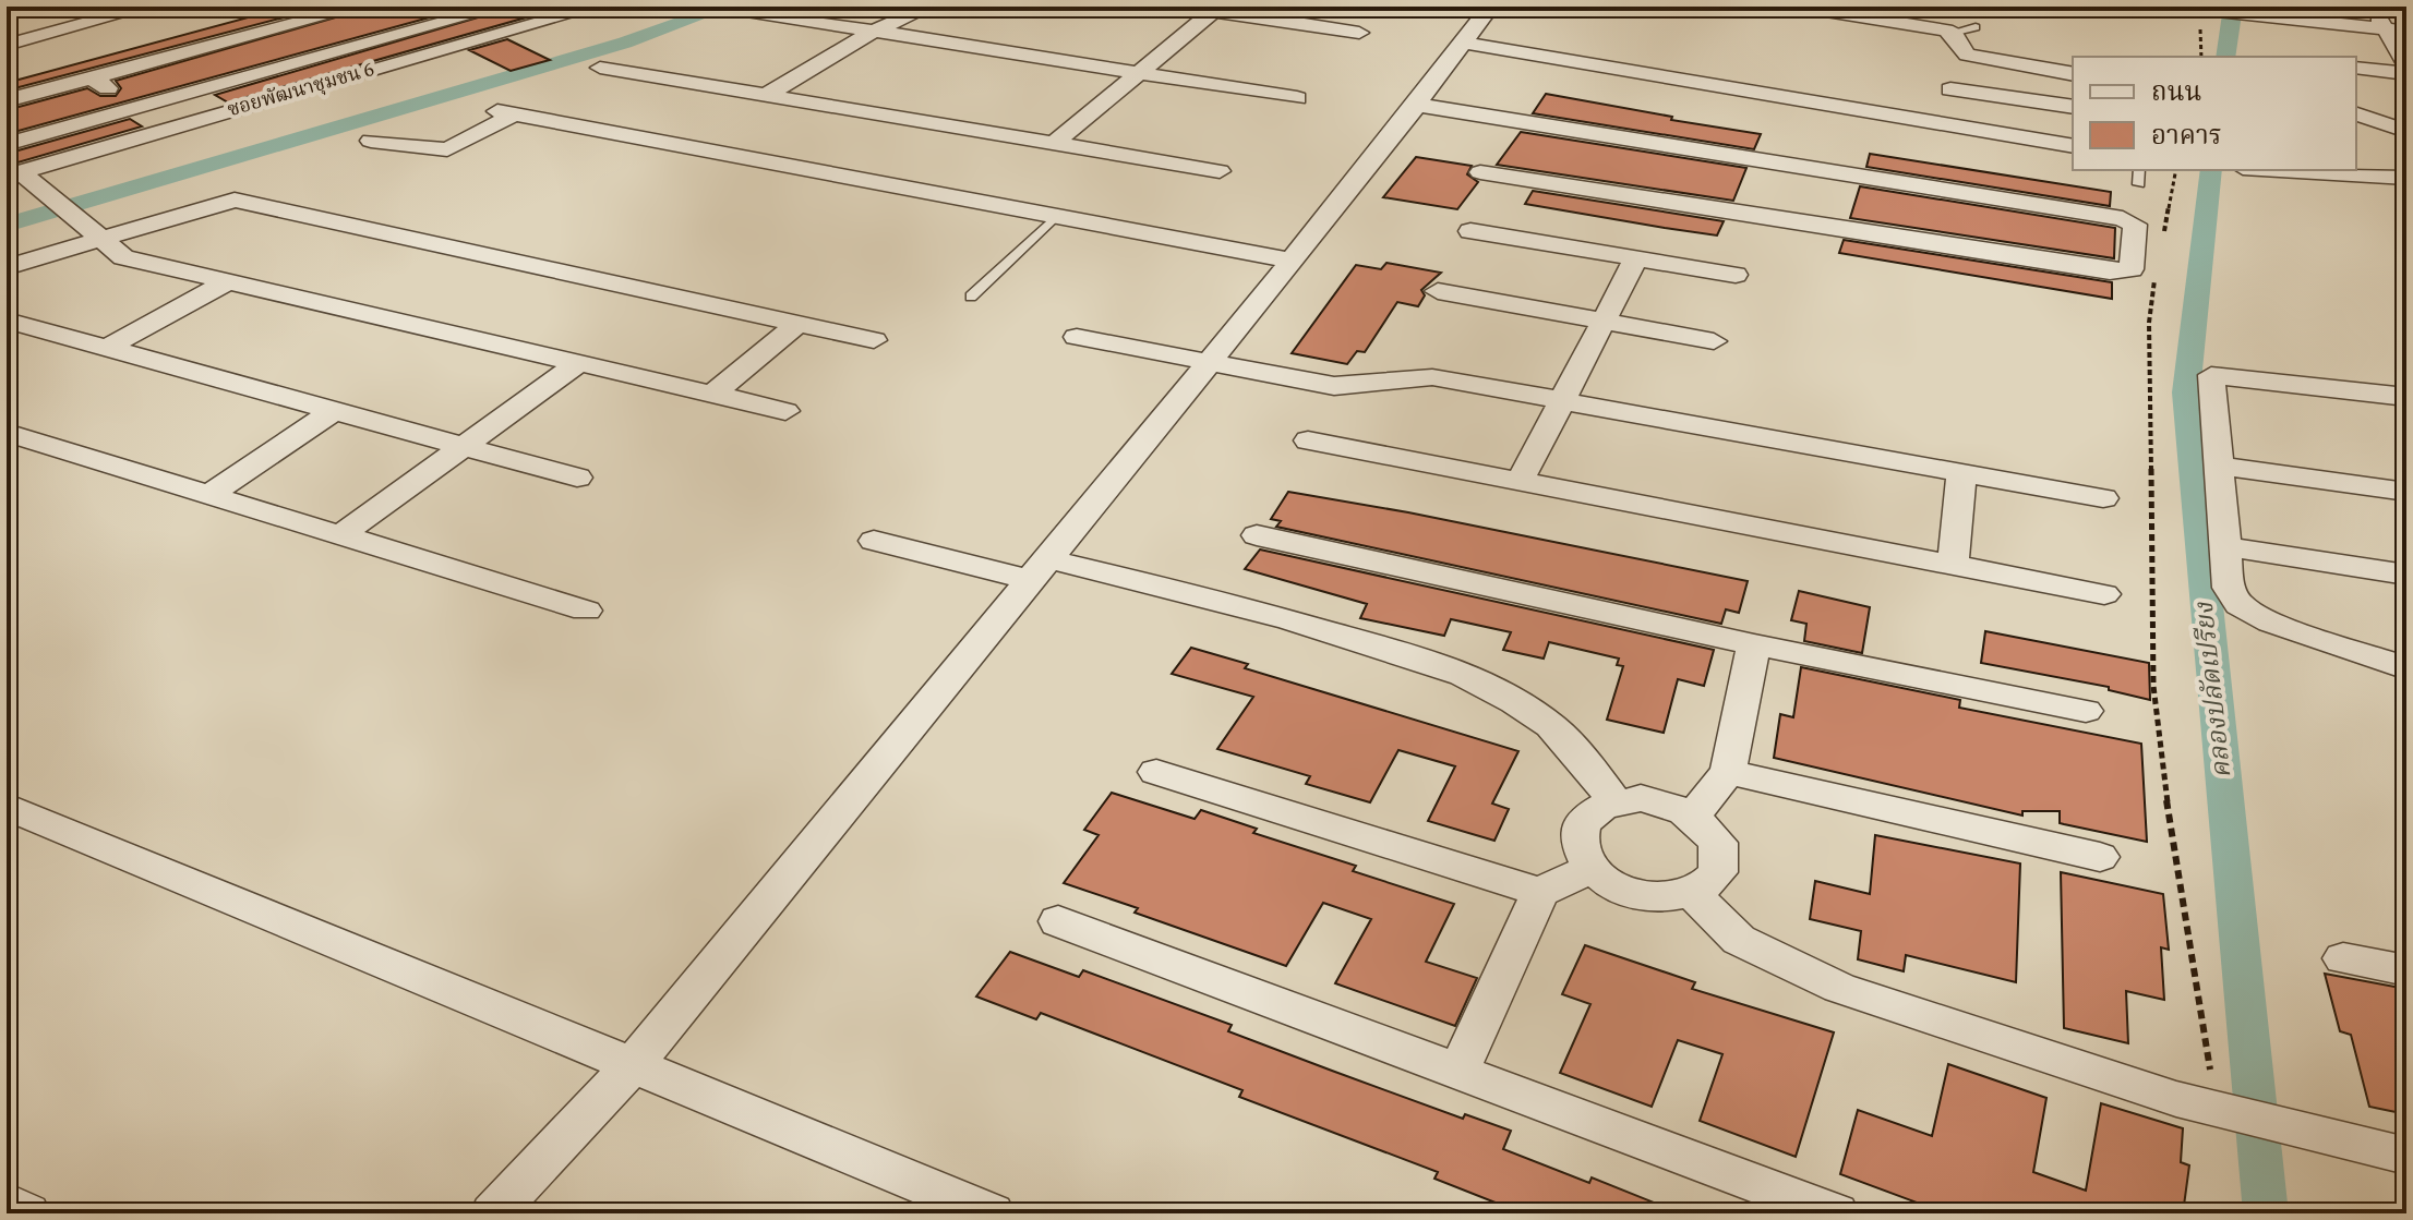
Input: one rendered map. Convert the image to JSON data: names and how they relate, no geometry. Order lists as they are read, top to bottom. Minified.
{"streets":{"street":["ซอยพัฒนาชุมชน 6"]},"water":["คลองปลัดเปรียง"],"legend":["ถนน","อาคาร"]}
